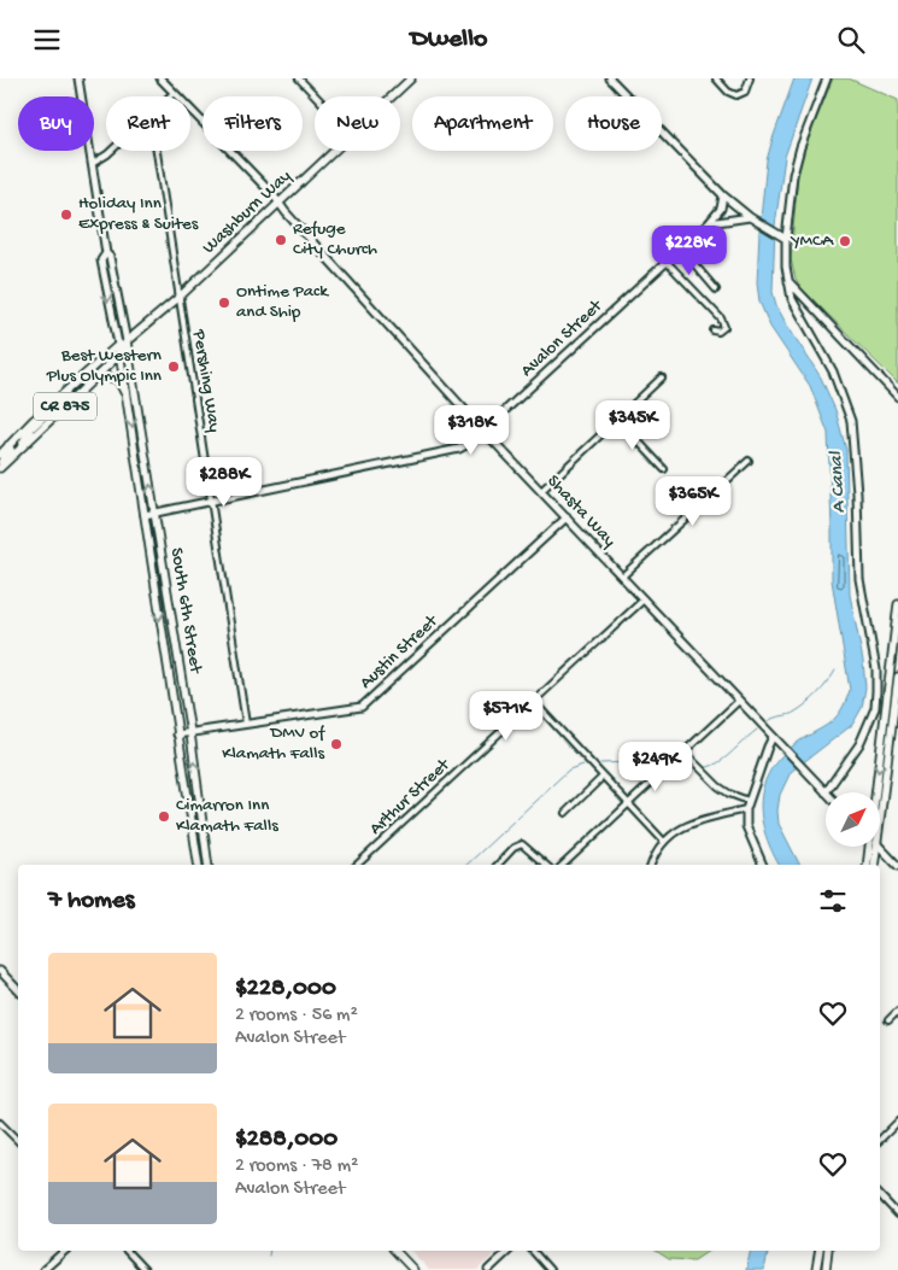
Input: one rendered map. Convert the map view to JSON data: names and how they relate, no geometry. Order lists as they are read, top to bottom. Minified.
{"streets":{"main road":["Washburn Way","CR 875","South 6th Street"],"street":["Avalon Street","Pershing Way","Shasta Way","Austin Street","Arthur Street"]},"crossings":[["Washburn Way","Pershing Way"],["Washburn Way","Shasta Way"],["Washburn Way","South 6th Street"],["Avalon Street","Pershing Way"],["Avalon Street","Shasta Way"],["Avalon Street","South 6th Street"],["Pershing Way","Austin Street"],["Shasta Way","Austin Street"],["Shasta Way","Arthur Street"],["South 6th Street","Austin Street"]],"water":["A Canal"],"places":["Holiday Inn Express & Suites","Refuge City Church","YMCA","Ontime Pack and Ship","Best Western Plus Olympic Inn","DMV of Klamath Falls","Cimarron Inn Klamath Falls"],"north":"top right","page":{"header":"Dwello","chip":["Buy","Rent","Filters","New","Apartment","House"],"price":["$228K","$345K","$318K","$288K","$365K","$571K","$249K"],"heading":"7 homes","list":[{"name":"$228,000","note":"2 rooms · 56 m² · Avalon Street"},{"name":"$288,000","note":"2 rooms · 78 m² · Avalon Street"}]}}
